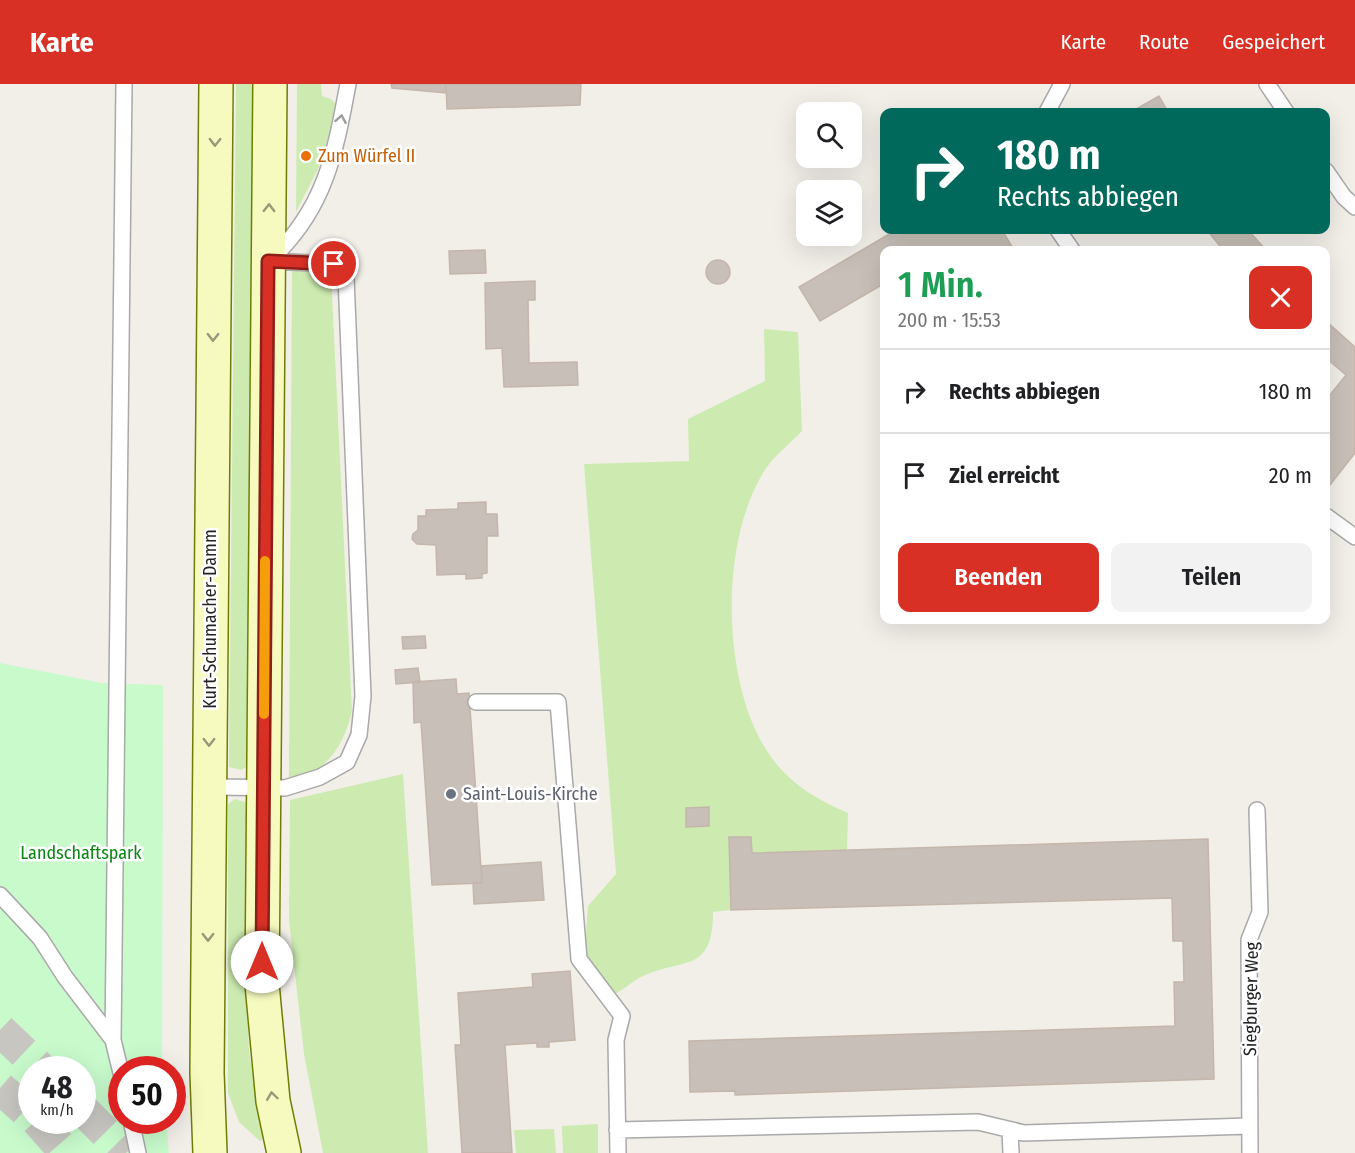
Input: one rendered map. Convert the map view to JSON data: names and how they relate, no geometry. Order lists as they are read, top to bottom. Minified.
{"streets":{"main road":["Kurt-Schumacher-Damm"],"lane":["Siegburger Weg"]},"parks":["Landschaftspark"],"places":["Zum Würfel II","Saint-Louis-Kirche"],"page":{"header":"Karte","nav":["Karte","Route","Gespeichert"],"turn":["180 m","Rechts abbiegen"],"heading":["1 Min.","200 m · 15:53"],"list":[{"name":"Rechts abbiegen","value":"180 m"},{"name":"Ziel erreicht","value":"20 m"}],"buttons":["Beenden","Teilen"],"speed":"48 km/h","limit":"50"}}
